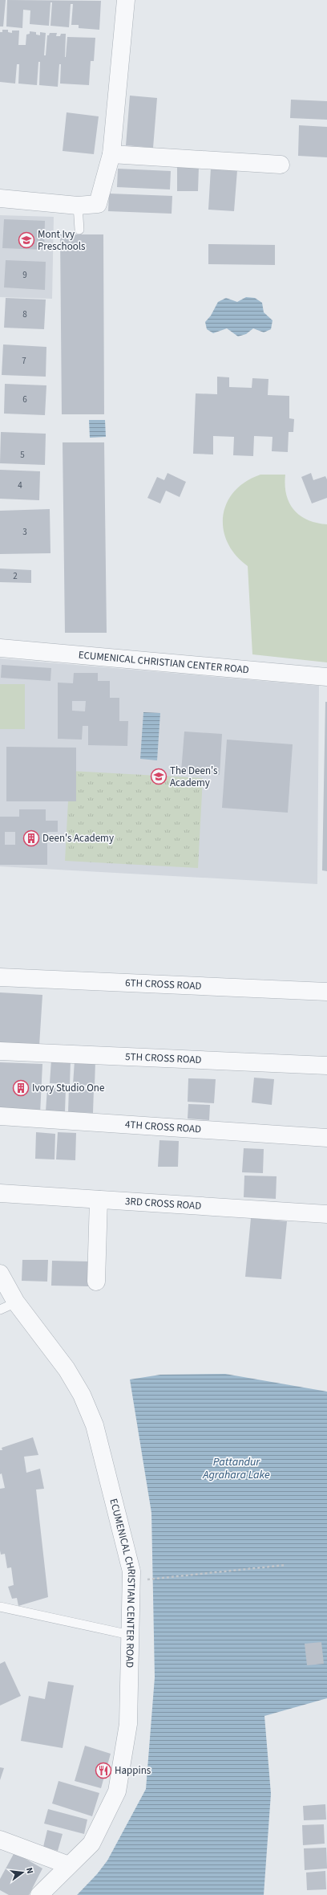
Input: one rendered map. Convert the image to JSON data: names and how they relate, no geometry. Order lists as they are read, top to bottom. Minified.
{"streets":{"street":["ECUMENICAL CHRISTIAN CENTER ROAD","6TH CROSS ROAD","5TH CROSS ROAD","4TH CROSS ROAD","3RD CROSS ROAD"]},"water":["Pattandur Agrahara Lake"],"places":{"school or university":["Mont Ivy Preschools","The Deen's Academy"],"building":["Deen's Academy","Ivory Studio One"],"restaurant":["Happins"]},"house_numbers":["9","8","7","6","5","4","3","2"],"north":"right"}
